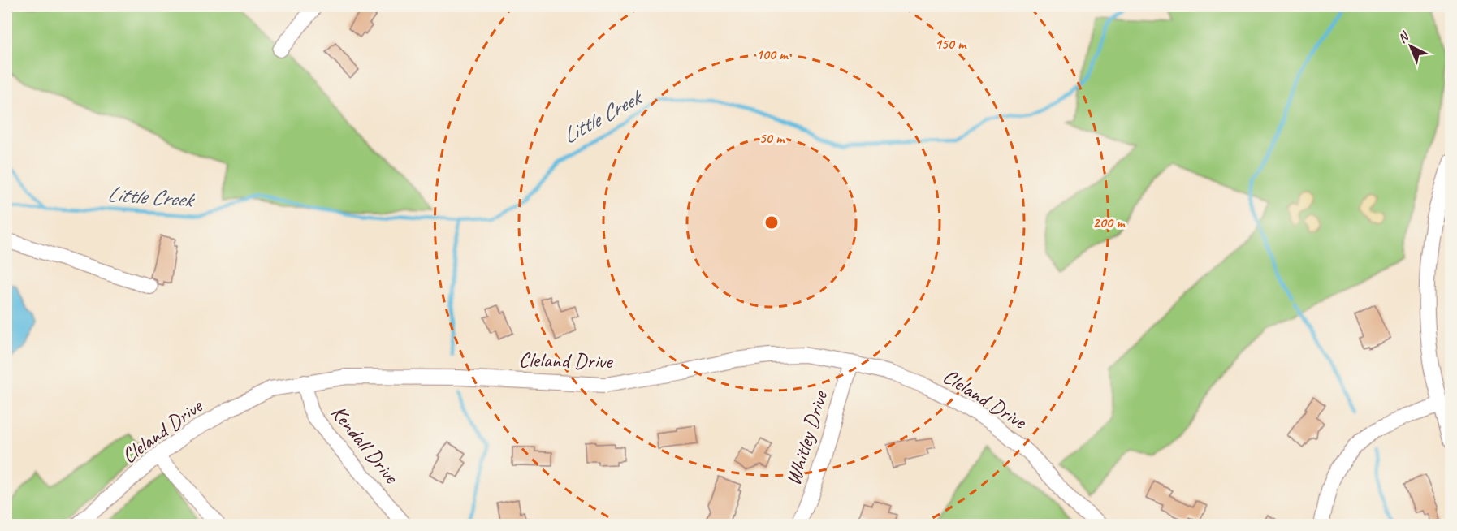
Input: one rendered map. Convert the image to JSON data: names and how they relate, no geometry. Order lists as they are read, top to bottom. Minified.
{"streets":{"street":["Cleland Drive","Whitley Drive","Kendall Drive"]},"crossings":[["Cleland Drive","Whitley Drive"],["Cleland Drive","Kendall Drive"]],"water":["Little Creek"],"north":"top left","rings":["150 m","100 m","50 m","200 m"]}
